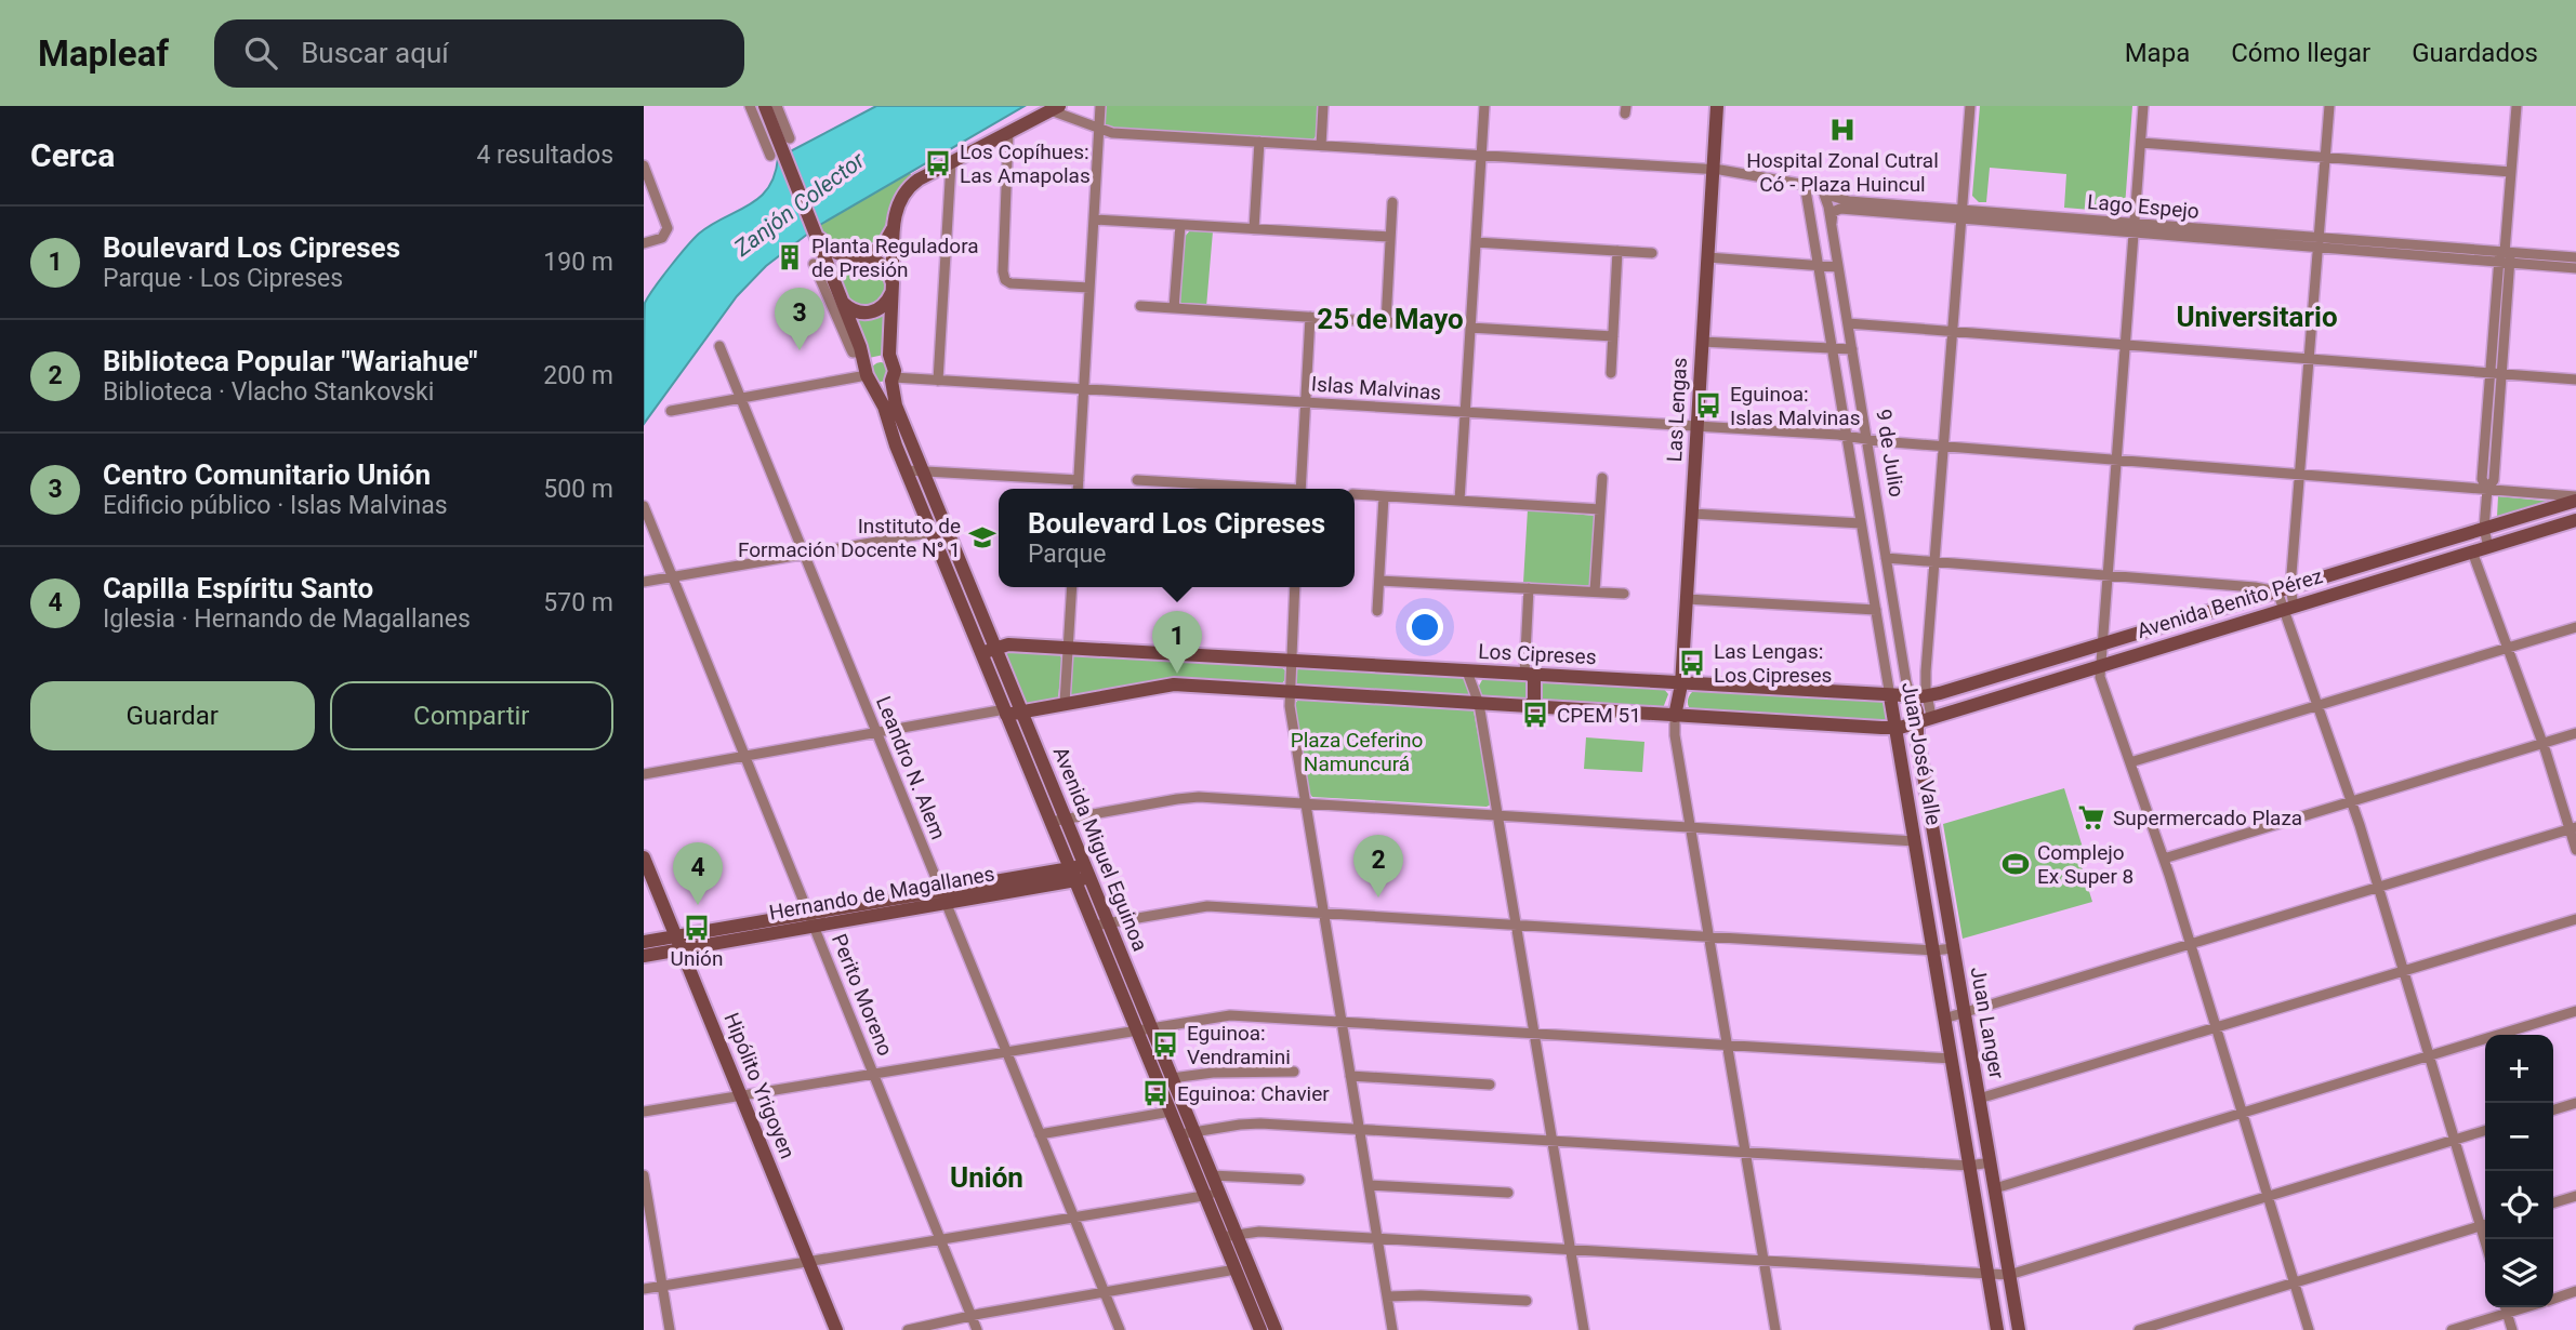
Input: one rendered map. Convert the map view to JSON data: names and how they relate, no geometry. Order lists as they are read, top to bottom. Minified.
{"streets":{"main road":["Las Lengas","9 de Julio","Avenida Benito Pérez","Los Cipreses","Juan José Valle","Avenida Miguel Eguinoa","Hernando de Magallanes","Juan Langer","Hipólito Yrigoyen"],"street":["Lago Espejo","Islas Malvinas","Leandro N. Alem","Perito Moreno"]},"crossings":[["Lago Espejo","Las Lengas"],["Lago Espejo","9 de Julio"],["Lago Espejo","Juan José Valle"],["Islas Malvinas","Las Lengas"],["Islas Malvinas","9 de Julio"],["Islas Malvinas","Avenida Benito Pérez"],["Islas Malvinas","Juan José Valle"],["Islas Malvinas","Avenida Miguel Eguinoa"],["Las Lengas","Los Cipreses"],["9 de Julio","Avenida Benito Pérez"],["9 de Julio","Los Cipreses"],["9 de Julio","Juan José Valle"],["9 de Julio","Juan Langer"],["Avenida Benito Pérez","Los Cipreses"],["Avenida Benito Pérez","Juan José Valle"],["Avenida Benito Pérez","Juan Langer"],["Los Cipreses","Juan José Valle"],["Los Cipreses","Avenida Miguel Eguinoa"],["Juan José Valle","Juan Langer"],["Leandro N. Alem","Hernando de Magallanes"],["Avenida Miguel Eguinoa","Hernando de Magallanes"],["Hernando de Magallanes","Perito Moreno"],["Hernando de Magallanes","Hipólito Yrigoyen"]],"districts":["Universitario","25 de Mayo","Unión"],"water":["Zanjón Colector"],"parks":["Plaza Ceferino Namuncurá"],"places":{"hospital":["Hospital Zonal Cutral Có - Plaza Huincul"],"bus stop":["Los Copíhues: Las Amapolas","Eguinoa: Islas Malvinas","Las Lengas: Los Cipreses","CPEM 51","Unión","Eguinoa: Vendramini","Eguinoa: Chavier"],"building":["Planta Reguladora de Presión"],"school or university":["Instituto de Formación Docente N° 1"],"supermarket":["Supermercado Plaza"],"sports":["Complejo Ex Super 8"]},"page":{"header":"Mapleaf","search":"Buscar aquí","nav":["Mapa","Cómo llegar","Guardados"],"heading":["Cerca","4 resultados"],"list":[{"mark":"1","name":"Boulevard Los Cipreses","note":"Parque · Los Cipreses","value":"190 m"},{"mark":"2","name":"Biblioteca Popular \"Wariahue\"","note":"Biblioteca · Vlacho Stankovski","value":"200 m"},{"mark":"3","name":"Centro Comunitario Unión","note":"Edificio público · Islas Malvinas","value":"500 m"},{"mark":"4","name":"Capilla Espíritu Santo","note":"Iglesia · Hernando de Magallanes","value":"570 m"}],"pins":["3","1","2","4"],"popup":["Boulevard Los Cipreses","Parque"],"buttons":["Guardar","Compartir"],"map_buttons":["+","−"]}}
